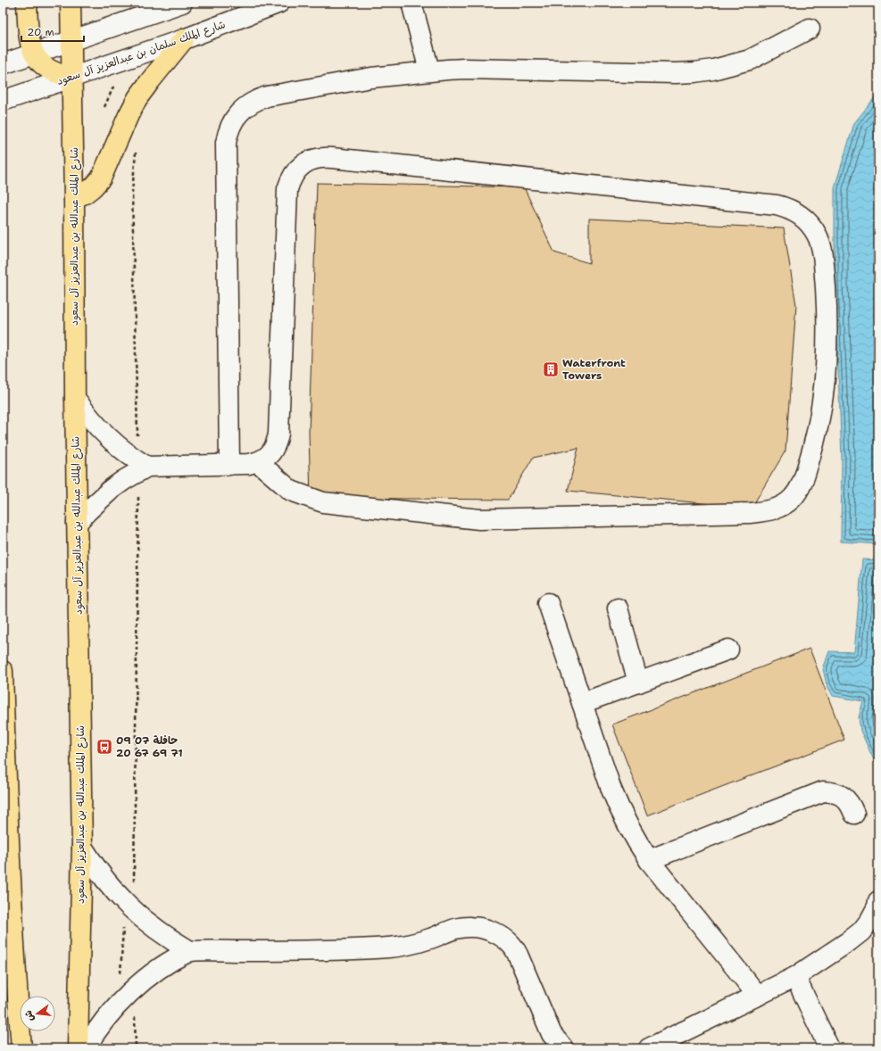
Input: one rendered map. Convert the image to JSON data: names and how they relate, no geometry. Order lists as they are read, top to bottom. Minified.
{"streets":{"main road":["شارع الملك عبدالله بن عبدالعزيز آل سعود"],"street":["شارع الملك سلمان بن عبدالعزيز آل سعود"]},"crossings":[["شارع الملك سلمان بن عبدالعزيز آل سعود","شارع الملك عبدالله بن عبدالعزيز آل سعود"]],"places":{"building":["Waterfront Towers"],"bus stop":["حافلة 07 09 20 67 69 71"]},"scale_bar":"20 m","north":"left"}
